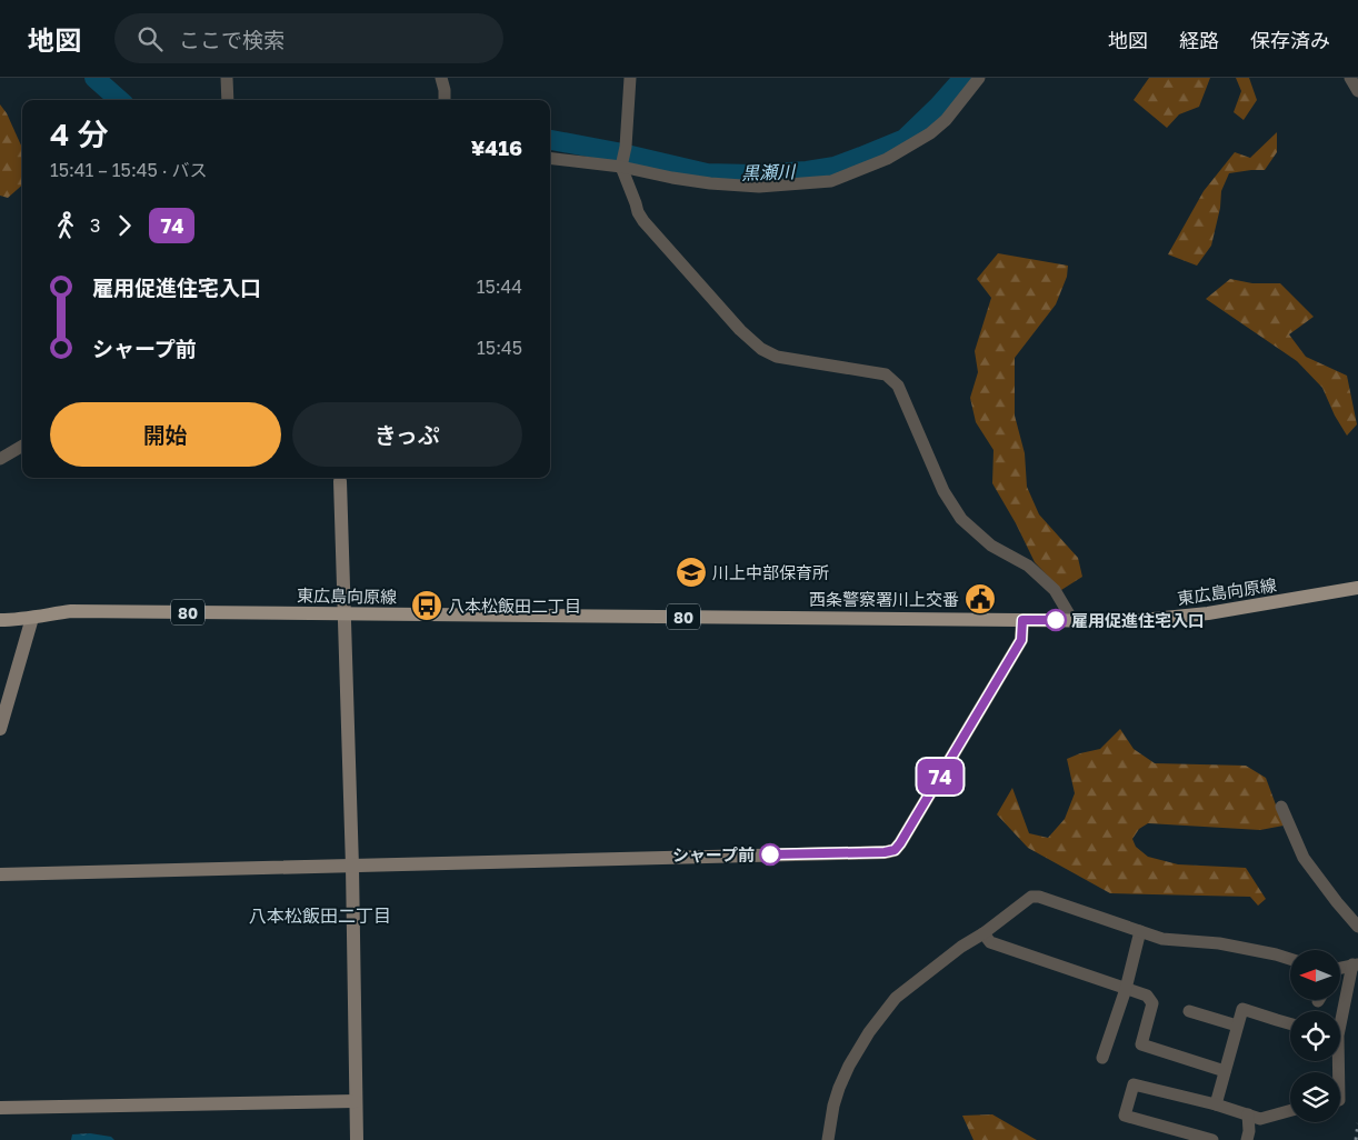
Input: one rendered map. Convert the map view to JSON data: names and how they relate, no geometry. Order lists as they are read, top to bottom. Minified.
{"streets":{"main road":["東広島向原線","80"]},"districts":["八本松飯田二丁目"],"water":["黒瀬川"],"places":{"school or university":["川上中部保育所"],"public building":["西条警察署川上交番"],"bus stop":["八本松飯田二丁目"],"other":["雇用促進住宅入口","シャープ前"]},"lines":["bus line 74"],"north":"left","page":{"header":"地図","search":"ここで検索","nav":["地図","経路","保存済み"],"on_map":"74","heading":["4 分","15:41 – 15:45 · バス","¥416"],"legs":["3","74"],"list":[{"name":"雇用促進住宅入口","value":"15:44"},{"name":"シャープ前","value":"15:45"}],"buttons":["開始","きっぷ"]}}
